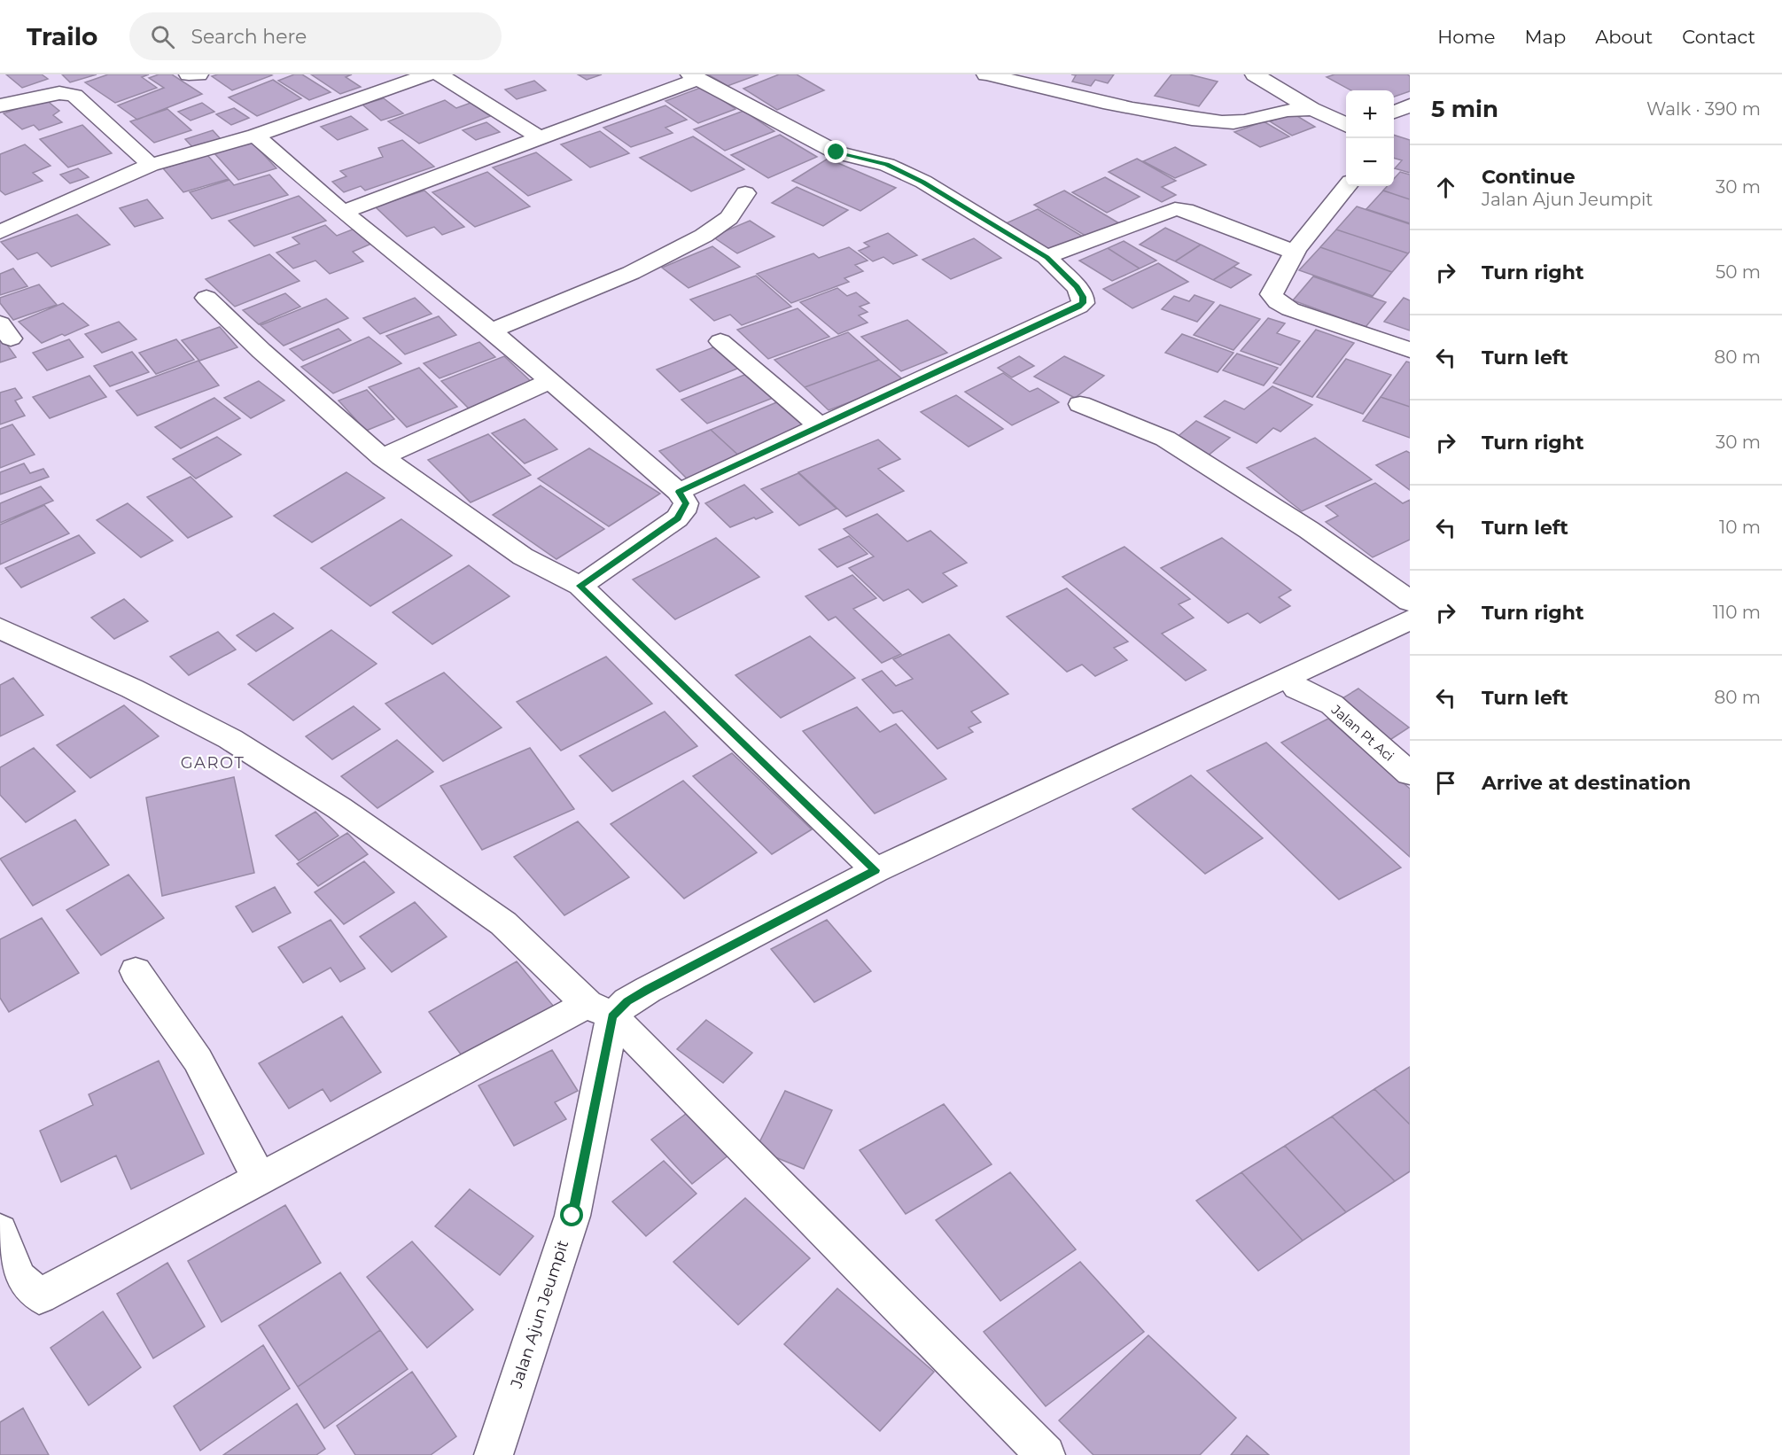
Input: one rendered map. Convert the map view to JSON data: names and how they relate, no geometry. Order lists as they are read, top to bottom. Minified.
{"streets":{"street":["Jalan Pt Aci","Jalan Ajun Jeumpit"]},"districts":["GAROT"],"page":{"header":"Trailo","search":"Search here","nav":["Home","Map","About","Contact"],"heading":["5 min","Walk · 390 m"],"map_buttons":["+","−"],"list":[["Continue","Jalan Ajun Jeumpit","30 m"],["Turn right","50 m"],["Turn left","80 m"],["Turn right","30 m"],["Turn left","10 m"],["Turn right","110 m"],["Turn left","80 m"],"Arrive at destination"]}}
